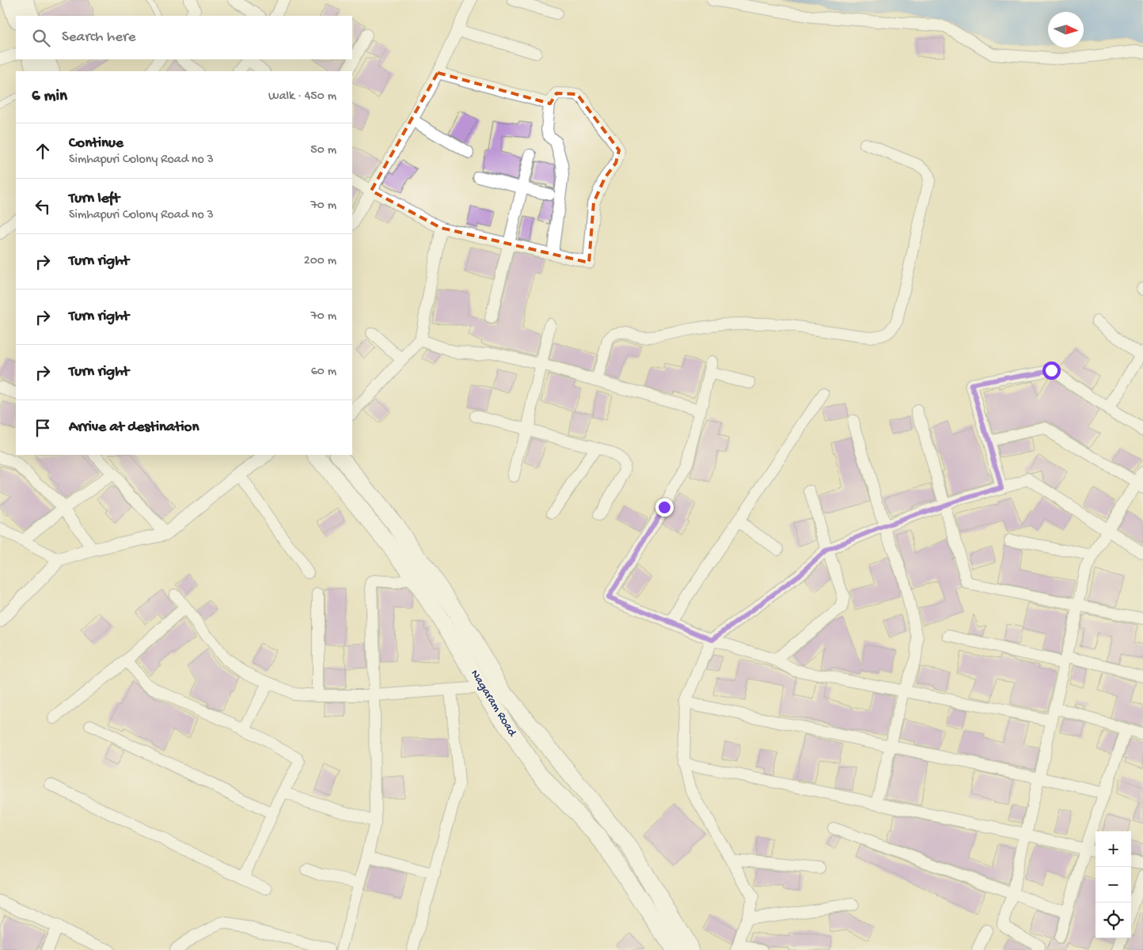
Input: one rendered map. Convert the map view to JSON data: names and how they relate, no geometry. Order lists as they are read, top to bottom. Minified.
{"streets":{"main road":["Nagaram Road"]},"north":"right","page":{"search":"Search here","heading":["6 min","Walk · 450 m"],"list":[["Continue","Simhapuri Colony Road no 3","50 m"],["Turn left","Simhapuri Colony Road no 3","70 m"],["Turn right","200 m"],["Turn right","70 m"],["Turn right","60 m"],"Arrive at destination"],"map_buttons":["+","−"]}}
